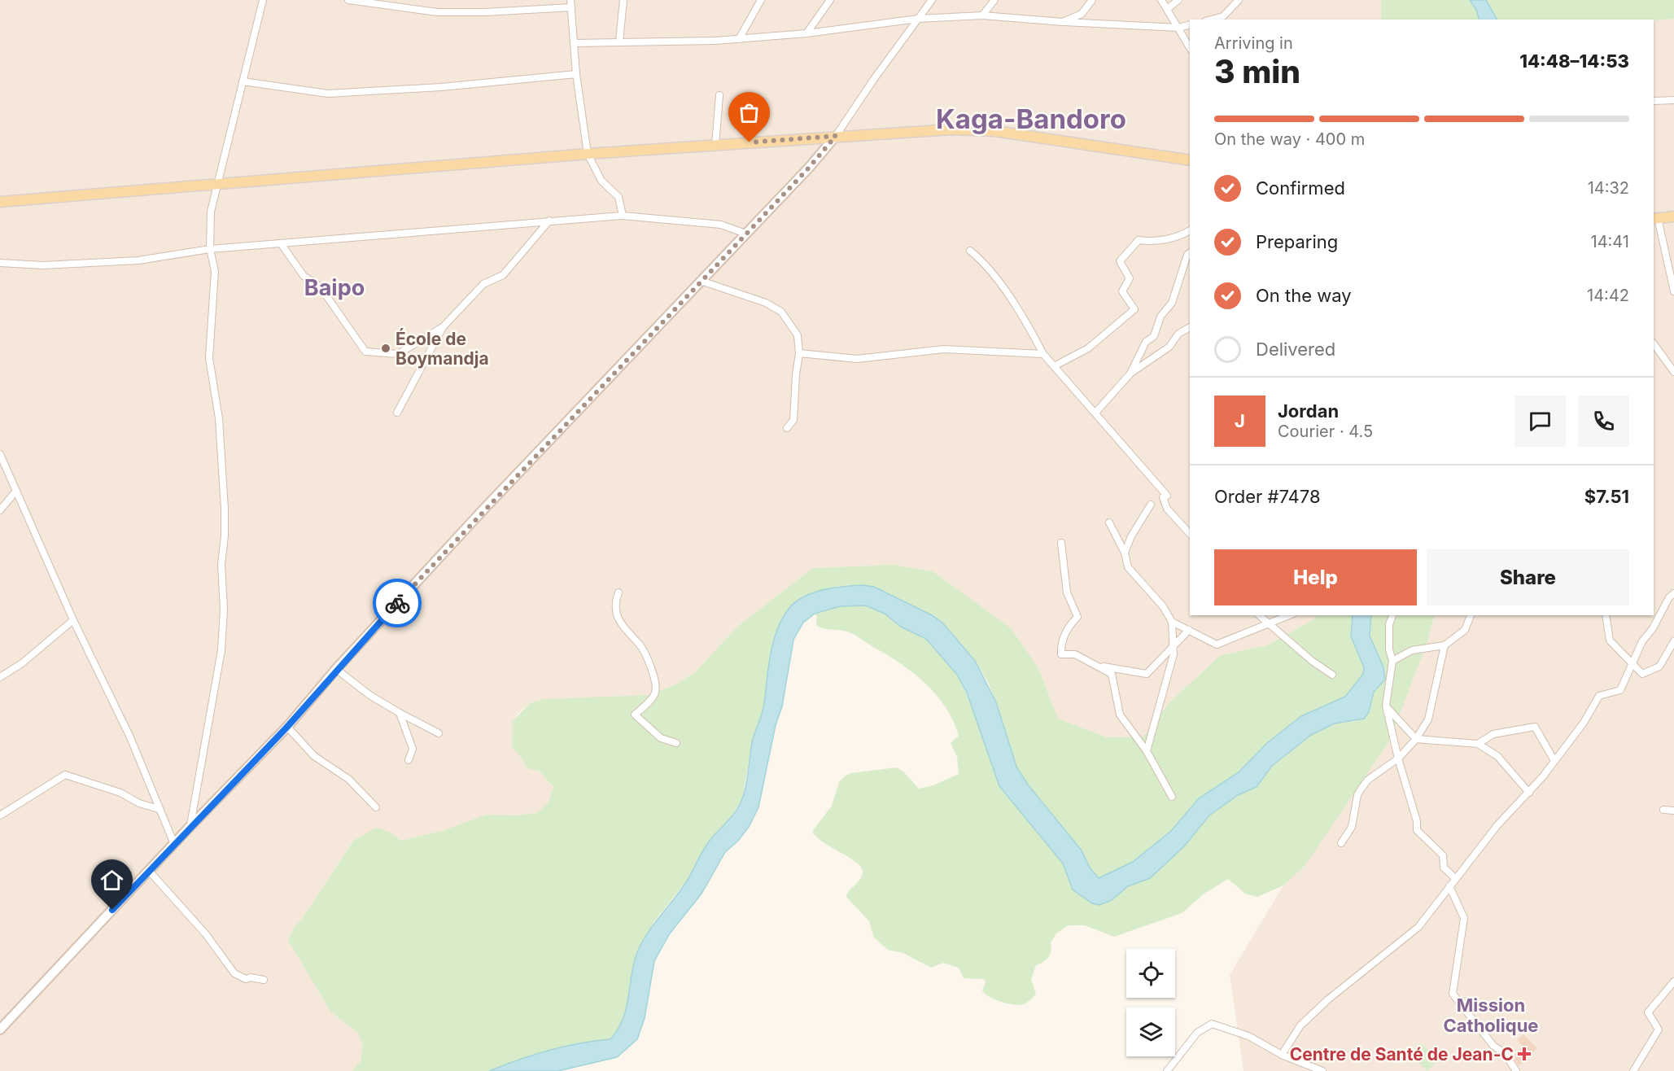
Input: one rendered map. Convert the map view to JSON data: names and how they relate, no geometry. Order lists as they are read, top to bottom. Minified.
{"districts":["Kaga-Bandoro","Baipo","Mission Catholique"],"places":{"other":["École de Boymandja"],"health":["Centre de Santé de Jean-C"]},"page":{"heading":["3 min","Arriving in","14:48–14:53"],"panel":["Jordan","Courier · 4.5","Order #7478","$7.51"],"bar":"On the way · 400 m","list":[["Confirmed","14:32"],["Preparing","14:41"],["On the way","14:42"],"Delivered"],"round":"J","buttons":["Help","Share"]}}
